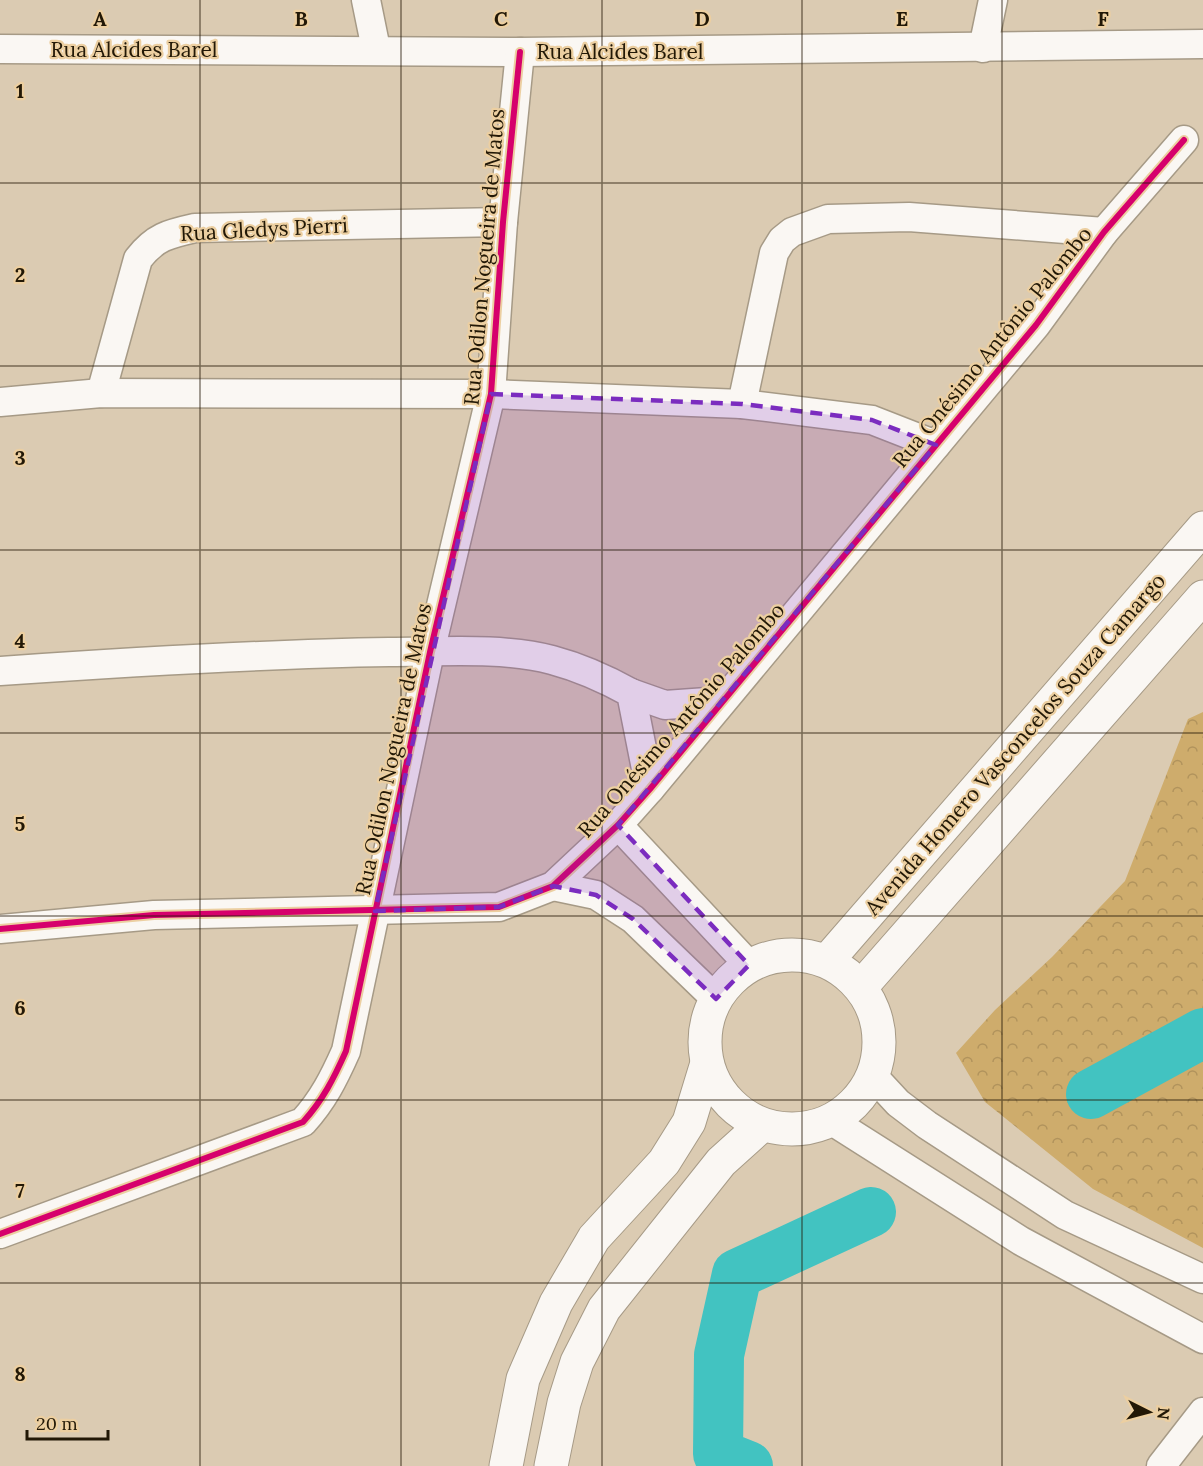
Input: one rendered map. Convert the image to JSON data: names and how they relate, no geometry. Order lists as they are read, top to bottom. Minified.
{"streets":{"main road":["Avenida Homero Vasconcelos Souza Camargo"],"street":["Rua Alcides Barel","Rua Gledys Pierri","Rua Odilon Nogueira de Matos","Rua Onésimo Antônio Palombo"]},"crossings":[["Rua Alcides Barel","Rua Odilon Nogueira de Matos"],["Rua Gledys Pierri","Rua Odilon Nogueira de Matos"],["Rua Odilon Nogueira de Matos","Rua Onésimo Antônio Palombo"]],"scale_bar":"20 m","north":"right","grid":{"columns":["A","B","C","D","E","F"],"rows":["1","2","3","4","5","6","7","8"]}}
